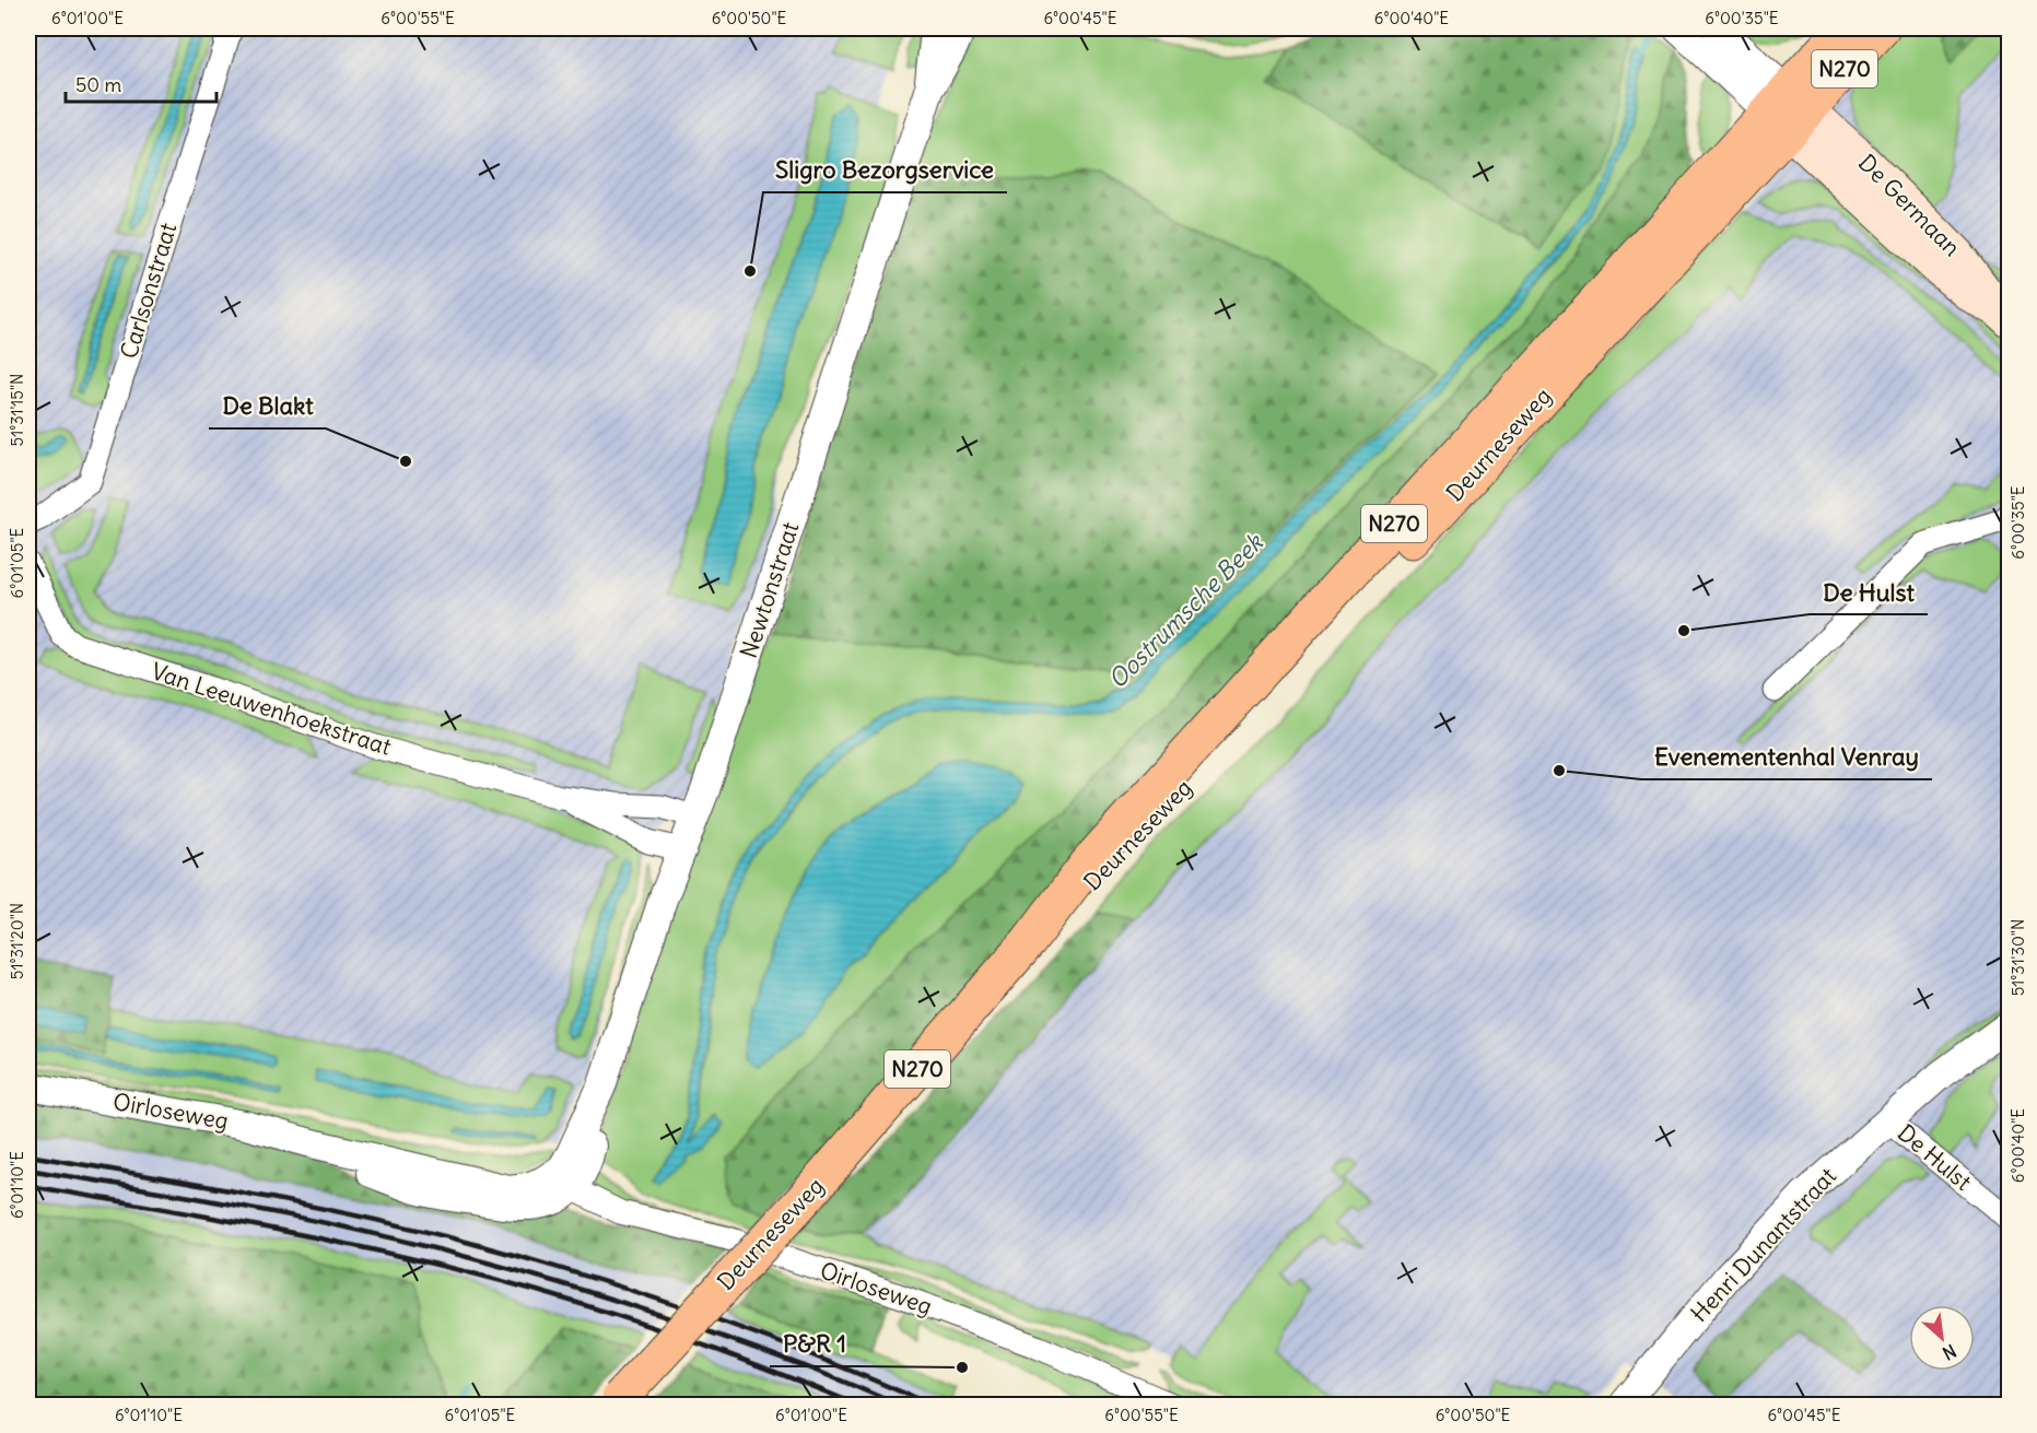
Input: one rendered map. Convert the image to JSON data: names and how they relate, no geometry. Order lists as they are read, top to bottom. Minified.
{"streets":{"main road":["N270","De Germaan","Deurneseweg"],"street":["Carlsonstraat","Newtonstraat","Van Leeuwenhoekstraat","Oirloseweg","De Hulst","Henri Dunantstraat"]},"crossings":[["De Germaan","Deurneseweg"],["Newtonstraat","Van Leeuwenhoekstraat"],["Newtonstraat","Oirloseweg"],["De Hulst","Henri Dunantstraat"]],"water":["Oostrumsche Beek"],"places":["Sligro Bezorgservice","De Blakt","De Hulst","Evenementenhal Venray","P&R 1"],"scale_bar":"50 m","north":"bottom right","coordinates":["6°01'00\"E","6°00'55\"E","6°00'50\"E","6°00'45\"E","6°00'40\"E","6°00'35\"E","51°31'15\"N","6°01'05\"E","51°31'20\"N","51°31'30\"N","6°01'10\"E"]}
